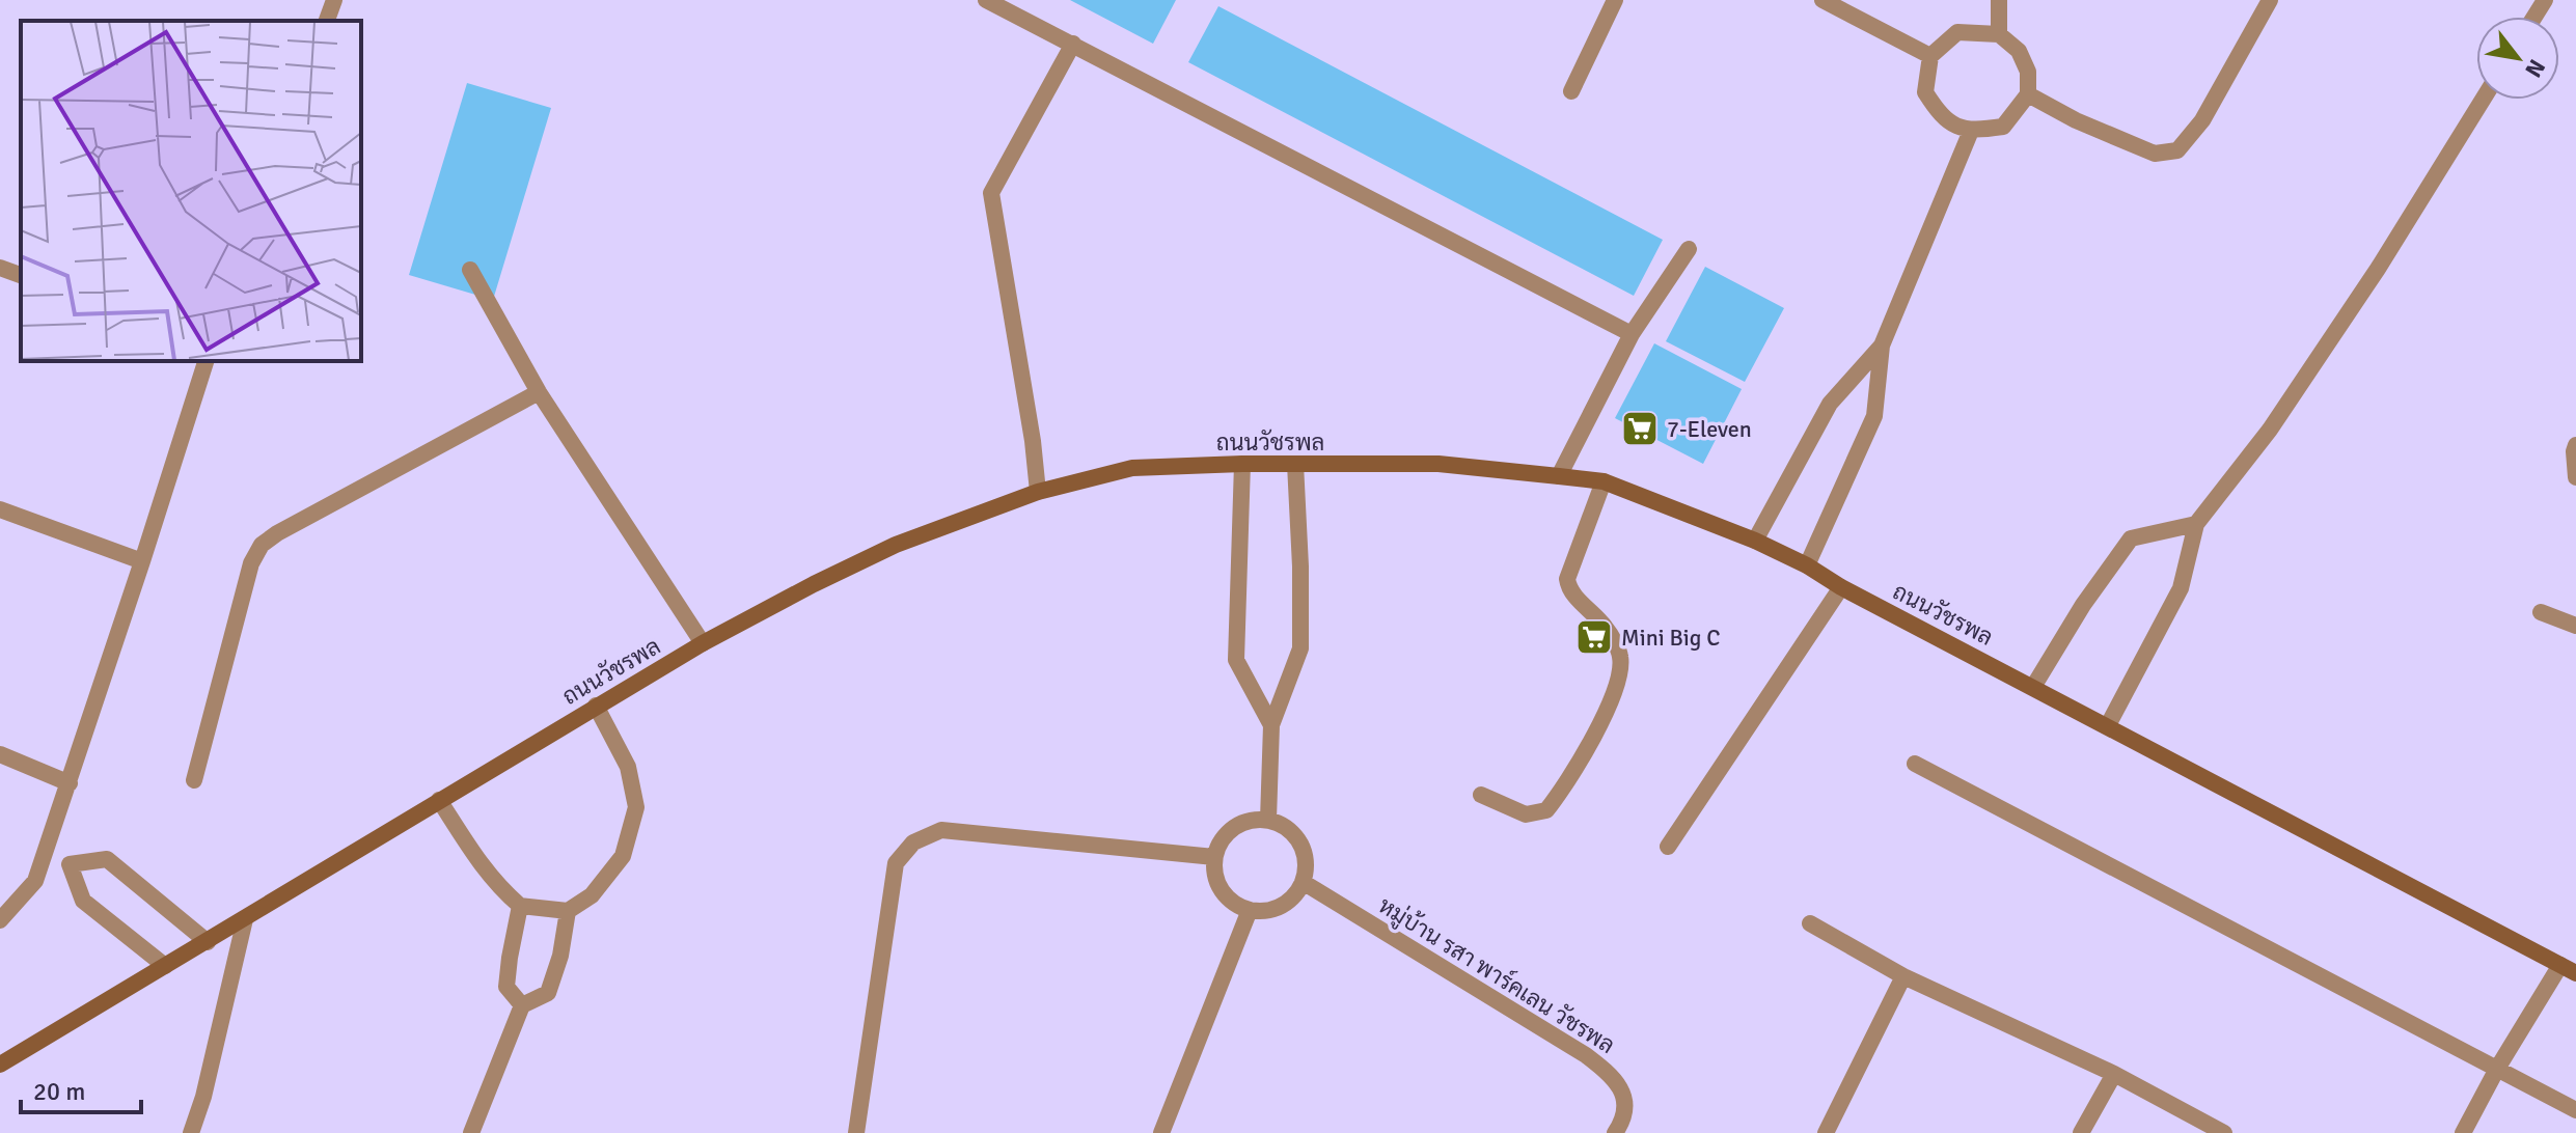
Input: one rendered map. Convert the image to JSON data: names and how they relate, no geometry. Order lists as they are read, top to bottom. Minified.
{"streets":{"street":["ถนนวัชรพล","หมู่บ้าน รสา พาร์คเลน วัชรพล"]},"places":{"supermarket":["7-Eleven","Mini Big C"]},"scale_bar":"20 m","north":"bottom right"}
